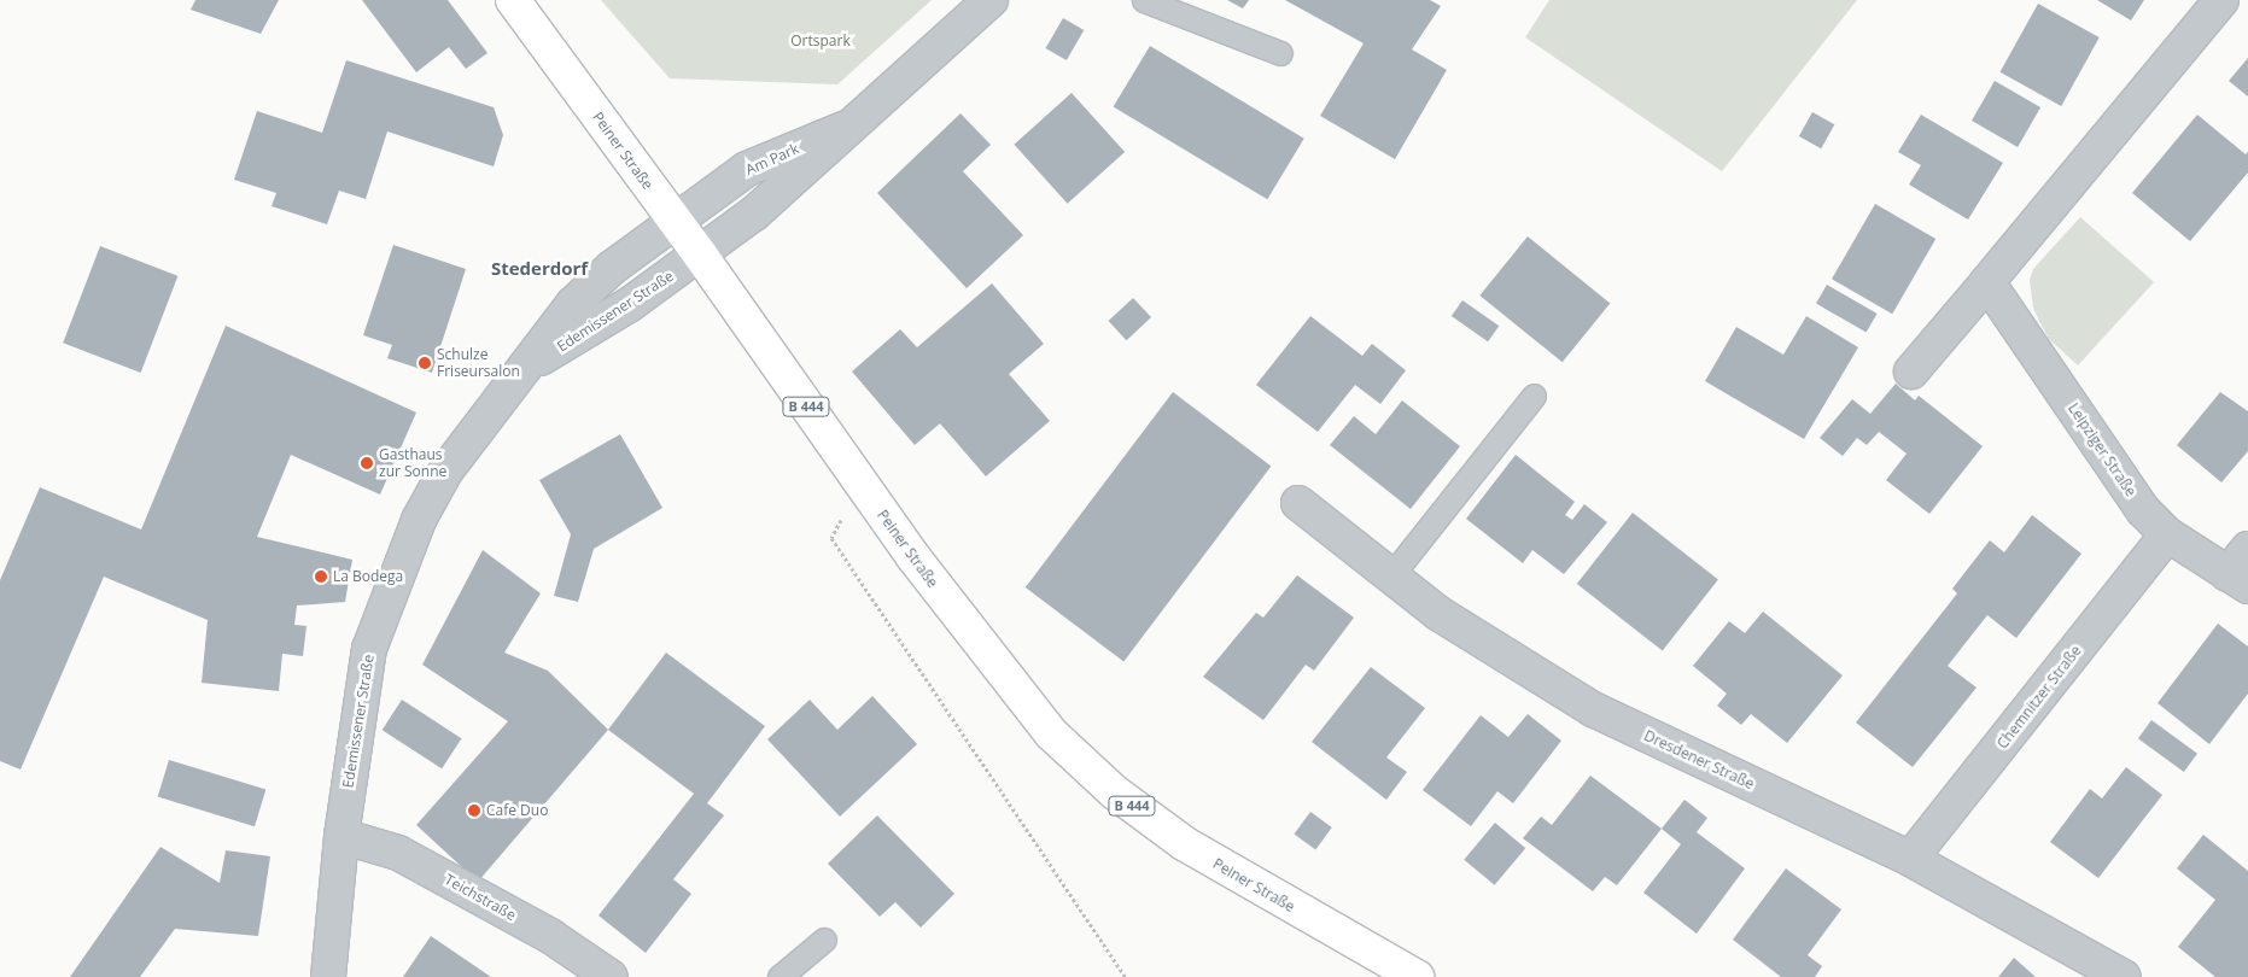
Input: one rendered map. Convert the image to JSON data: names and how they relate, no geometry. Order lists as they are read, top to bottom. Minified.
{"streets":{"main road":["Peiner Straße","B 444"],"street":["Am Park","Edemissener Straße","Leipziger Straße","Chemnitzer Straße","Dresdener Straße","Teichstraße"]},"crossings":[["Peiner Straße","Am Park"],["Peiner Straße","Edemissener Straße"],["Am Park","Edemissener Straße"],["Edemissener Straße","Teichstraße"],["Leipziger Straße","Chemnitzer Straße"],["Chemnitzer Straße","Dresdener Straße"]],"districts":["Stederdorf"],"parks":["Ortspark"],"places":["Schulze Friseursalon","Gasthaus zur Sonne","La Bodega","Cafe Duo"]}
